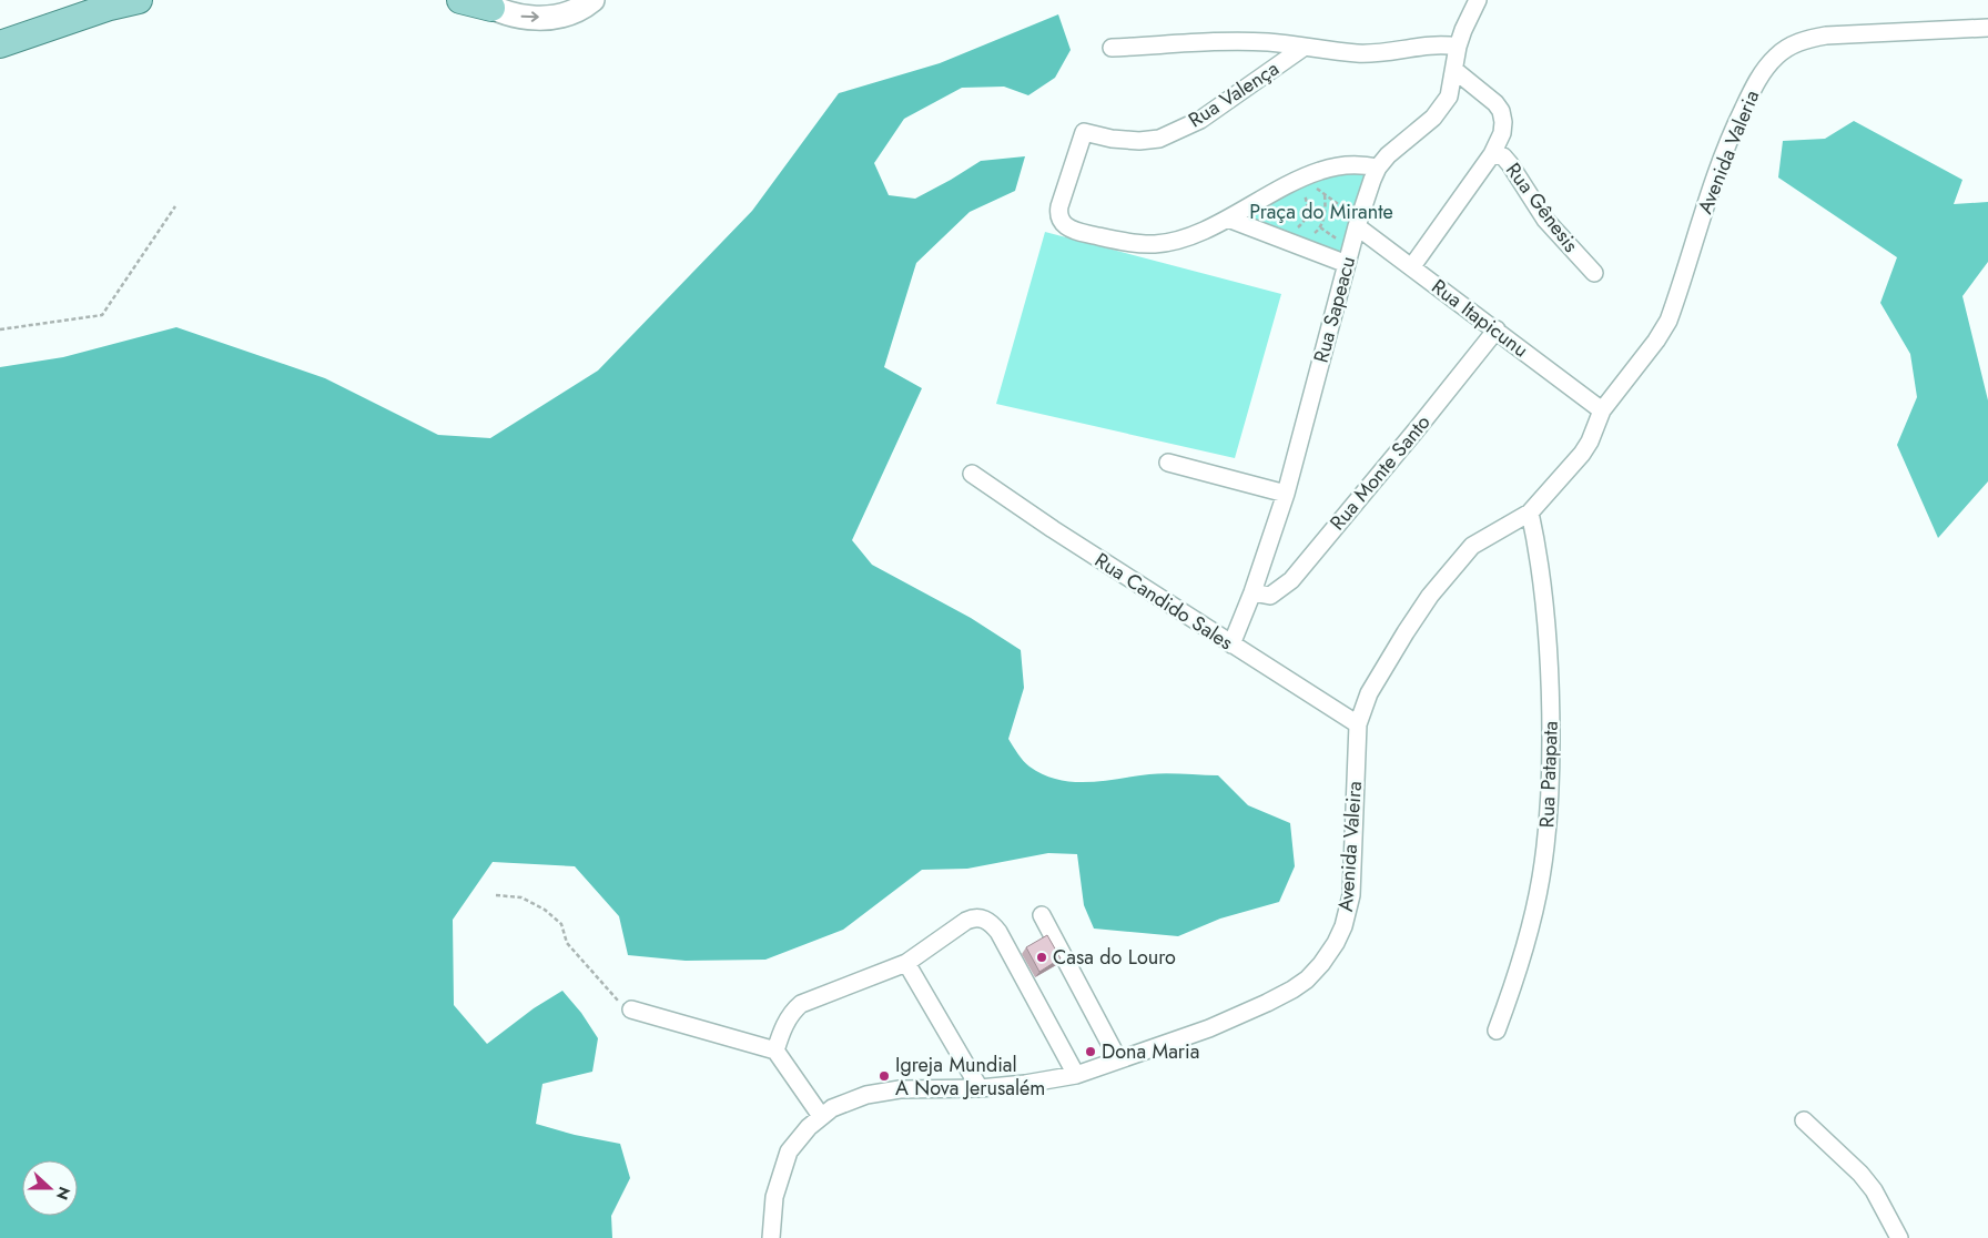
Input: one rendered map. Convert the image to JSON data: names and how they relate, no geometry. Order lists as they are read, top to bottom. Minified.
{"streets":{"street":["Rua Valença","Avenida Valeria","Rua Gênesis","Rua Sapeacu","Rua Itapicunu","Rua Monte Santo","Rua Candido Sales","Rua Patapata","Avenida Valeira"]},"crossings":[["Rua Valença","Rua Sapeacu"],["Avenida Valeria","Rua Itapicunu"],["Avenida Valeria","Avenida Valeira"],["Rua Gênesis","Rua Sapeacu"],["Rua Sapeacu","Rua Itapicunu"],["Rua Sapeacu","Rua Monte Santo"],["Rua Sapeacu","Rua Candido Sales"],["Rua Itapicunu","Rua Monte Santo"],["Rua Itapicunu","Avenida Valeira"],["Rua Candido Sales","Avenida Valeira"],["Rua Patapata","Avenida Valeira"]],"parks":["Praça do Mirante"],"places":["Casa do Louro","Dona Maria","Igreja Mundial A Nova Jerusalém"],"north":"right"}
